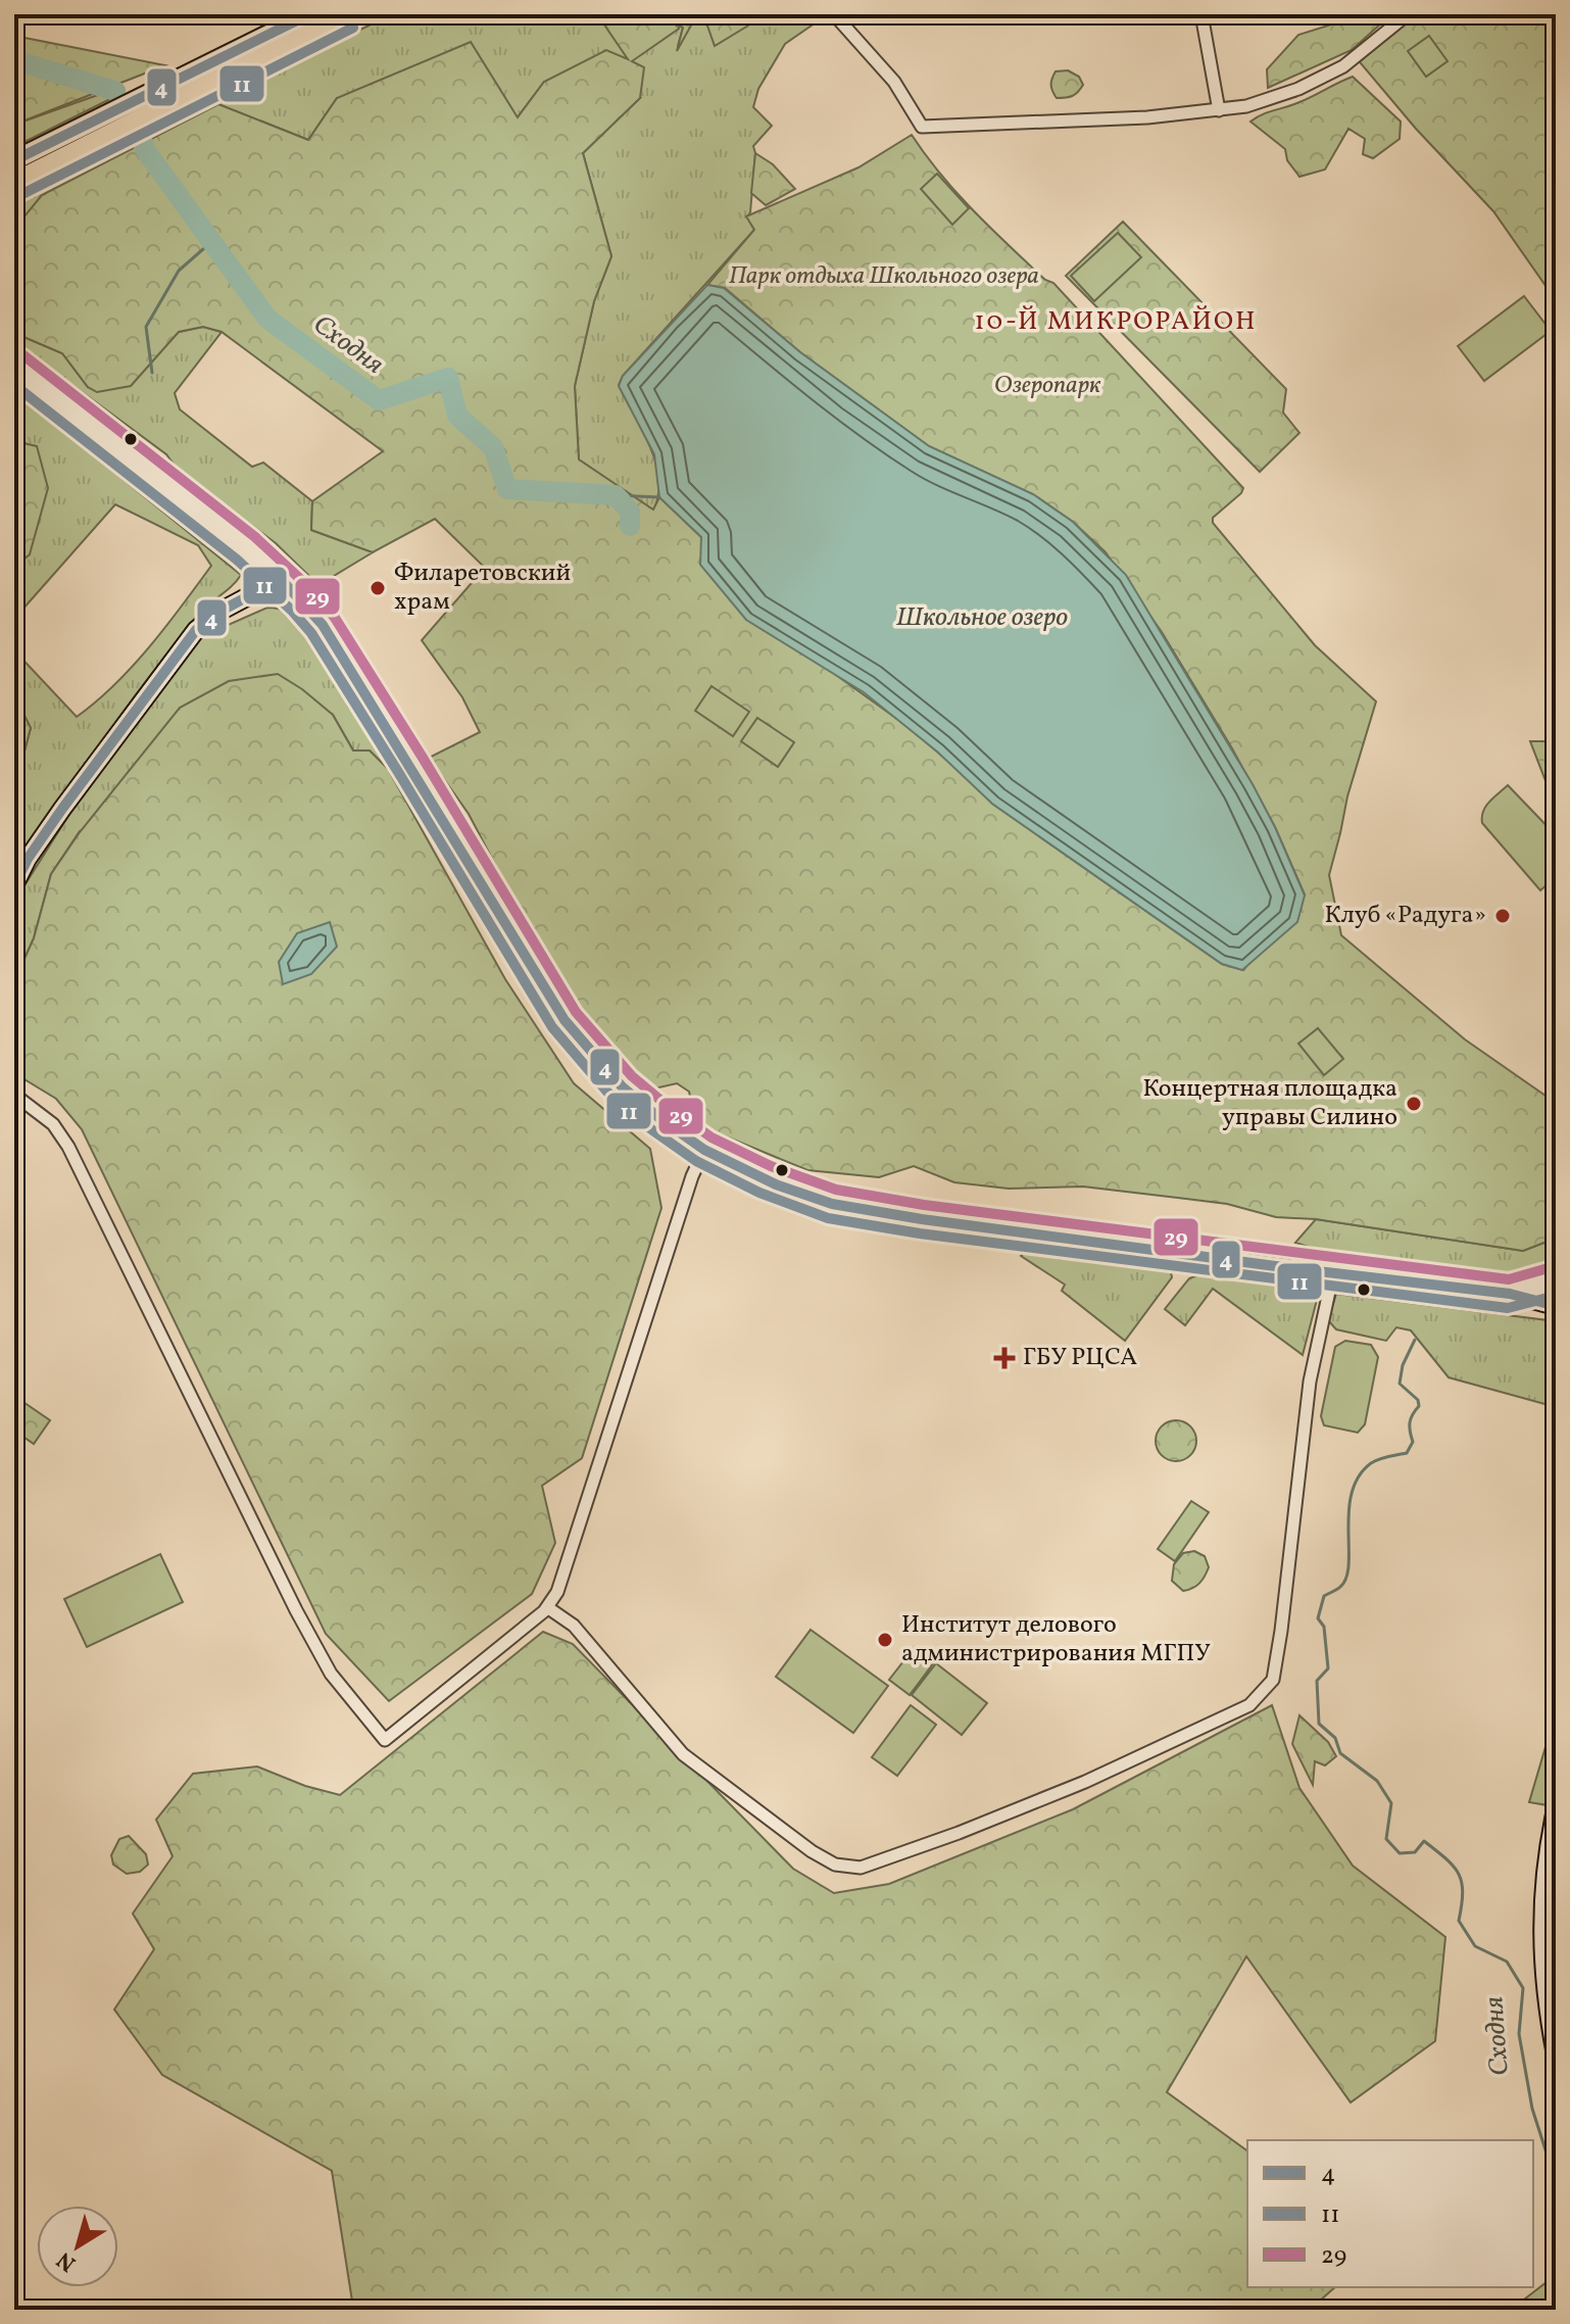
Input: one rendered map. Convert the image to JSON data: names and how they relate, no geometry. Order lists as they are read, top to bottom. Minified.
{"districts":["10-Й МИКРОРАЙОН"],"water":["Сходня","Школьное озеро"],"parks":["Парк отдыха Школьного озера","Озеропарк"],"places":{"other":["Филаретовский храм","Клуб «Радуга»","Концертная площадка управы Силино","Институт делового администрирования МГПУ"],"health":["ГБУ РЦСА"]},"lines":["transit line 4","transit line 11","transit line 29"],"legend":["4","11","29"],"north":"bottom left"}
